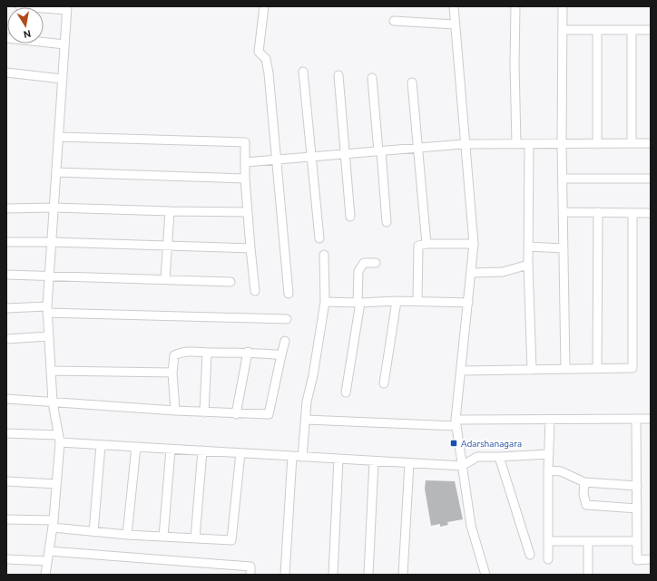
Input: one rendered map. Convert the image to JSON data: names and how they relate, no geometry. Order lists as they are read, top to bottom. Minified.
{"places":{"transit":["Adarshanagara"]},"north":"bottom"}
